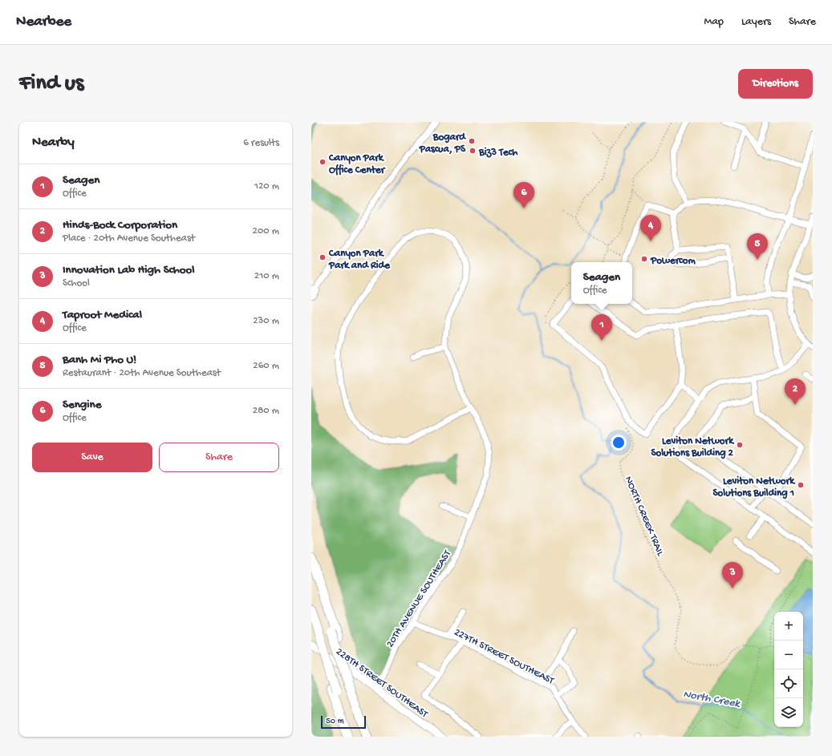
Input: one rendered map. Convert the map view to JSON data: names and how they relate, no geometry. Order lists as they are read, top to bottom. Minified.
{"streets":{"main road":["228TH STREET SOUTHEAST"],"street":["20TH AVENUE SOUTHEAST","227TH STREET SOUTHEAST"],"path":["NORTH CREEK TRAIL"]},"crossings":[["20TH AVENUE SOUTHEAST","227TH STREET SOUTHEAST"],["20TH AVENUE SOUTHEAST","228TH STREET SOUTHEAST"]],"water":["North Creek"],"places":["Bogard Pascua, PS","Biz3 Tech","Canyon Park Office Center","Canyon Park Park and Ride","Powercom","Leviton Network Solutions Building 2","Leviton Network Solutions Building 1"],"scale_bar":"50 m","page":{"header":"Nearbee","nav":["Map","Layers","Share"],"buttons":["Directions",["Save","Share"]],"title":"Find us","heading":["Nearby","6 results"],"list":[{"mark":"1","name":"Seagen","note":"Office","value":"120 m"},{"mark":"2","name":"Hinds-Bock Corporation","note":"Place · 20th Avenue Southeast","value":"200 m"},{"mark":"3","name":"Innovation Lab High School","note":"School","value":"210 m"},{"mark":"4","name":"Taproot Medical","note":"Office","value":"230 m"},{"mark":"5","name":"Banh Mi Pho U!","note":"Restaurant · 20th Avenue Southeast","value":"260 m"},{"mark":"6","name":"Sengine","note":"Office","value":"280 m"}],"pins":["6","4","5","1","2","3"],"popup":["Seagen","Office"],"map_buttons":["+","−"],"scale":"50 m"}}
